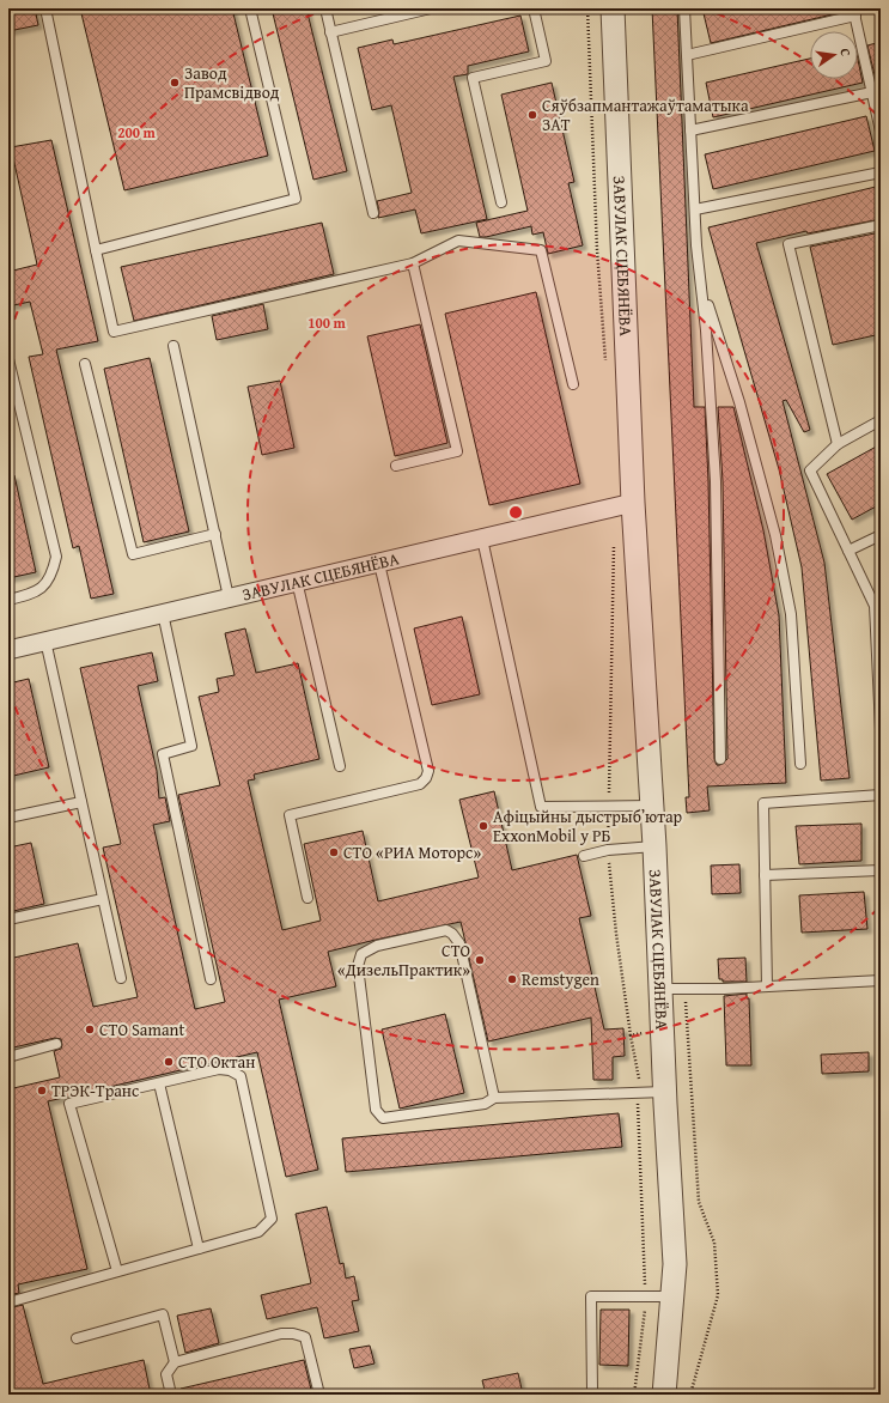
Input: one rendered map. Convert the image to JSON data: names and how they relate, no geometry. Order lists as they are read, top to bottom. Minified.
{"streets":{"street":["ЗАВУЛАК СЦЕБЯНЁВА"]},"places":["Завод Прамсвідвод","Сяўбзапмантажаўтаматыка ЗАТ","Афіцыйны дыстрыбʼютар ExxonMobil у РБ","СТО «РИА Моторс»","СТО «ДизельПрактик»","Remstygen","СТО Samant","СТО Октан","ТРЭК-Транс"],"north":"right","rings":["200 m","100 m"]}
